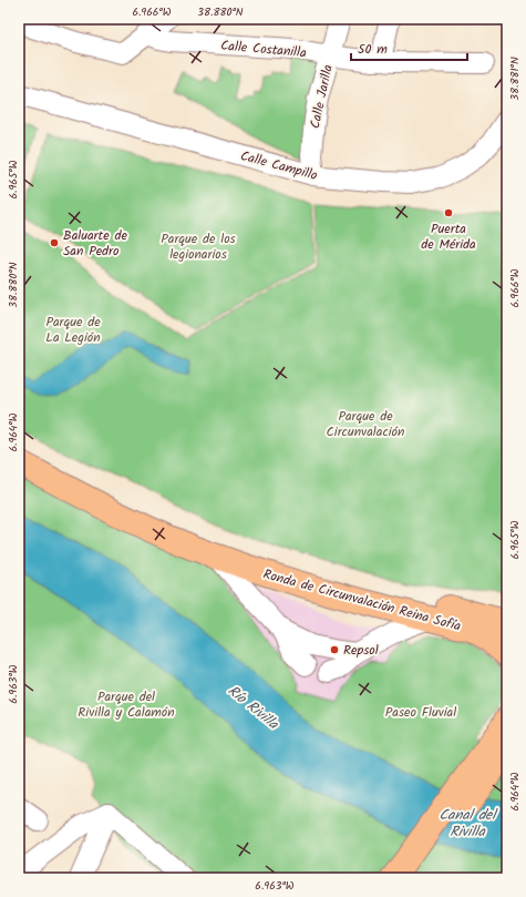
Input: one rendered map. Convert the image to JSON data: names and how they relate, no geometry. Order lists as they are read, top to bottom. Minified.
{"streets":{"main road":["Ronda de Circunvalación Reina Sofía"],"street":["Calle Costanilla","Calle Jarilla","Calle Campillo"]},"crossings":[["Calle Costanilla","Calle Jarilla"],["Calle Jarilla","Calle Campillo"]],"water":["Río Rivilla","Canal del Rivilla"],"parks":["Parque de los legionarios","Parque de La Legión","Parque de Circunvalación","Parque del Rivilla y Calamón","Paseo Fluvial"],"places":["Puerta de Mérida","Baluarte de San Pedro","Repsol"],"scale_bar":"50 m","coordinates":["6.966°W","38.880°N","38.881°N","6.965°W","6.964°W","6.963°W"]}
